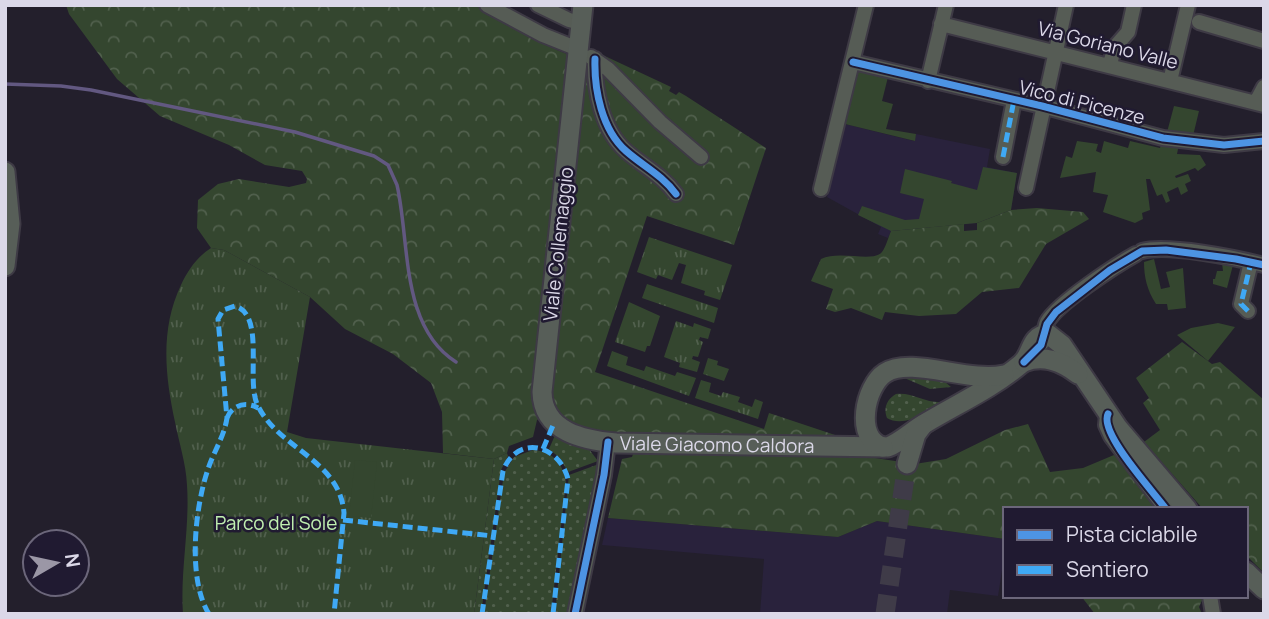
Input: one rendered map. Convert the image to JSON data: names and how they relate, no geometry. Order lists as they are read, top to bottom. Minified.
{"streets":{"main road":["Viale Collemaggio","Viale Giacomo Caldora"],"street":["Via Goriano Valle","Vico di Picenze"]},"crossings":[["Viale Collemaggio","Viale Giacomo Caldora"]],"parks":["Parco del Sole"],"legend":["Pista ciclabile","Sentiero"],"north":"right"}
